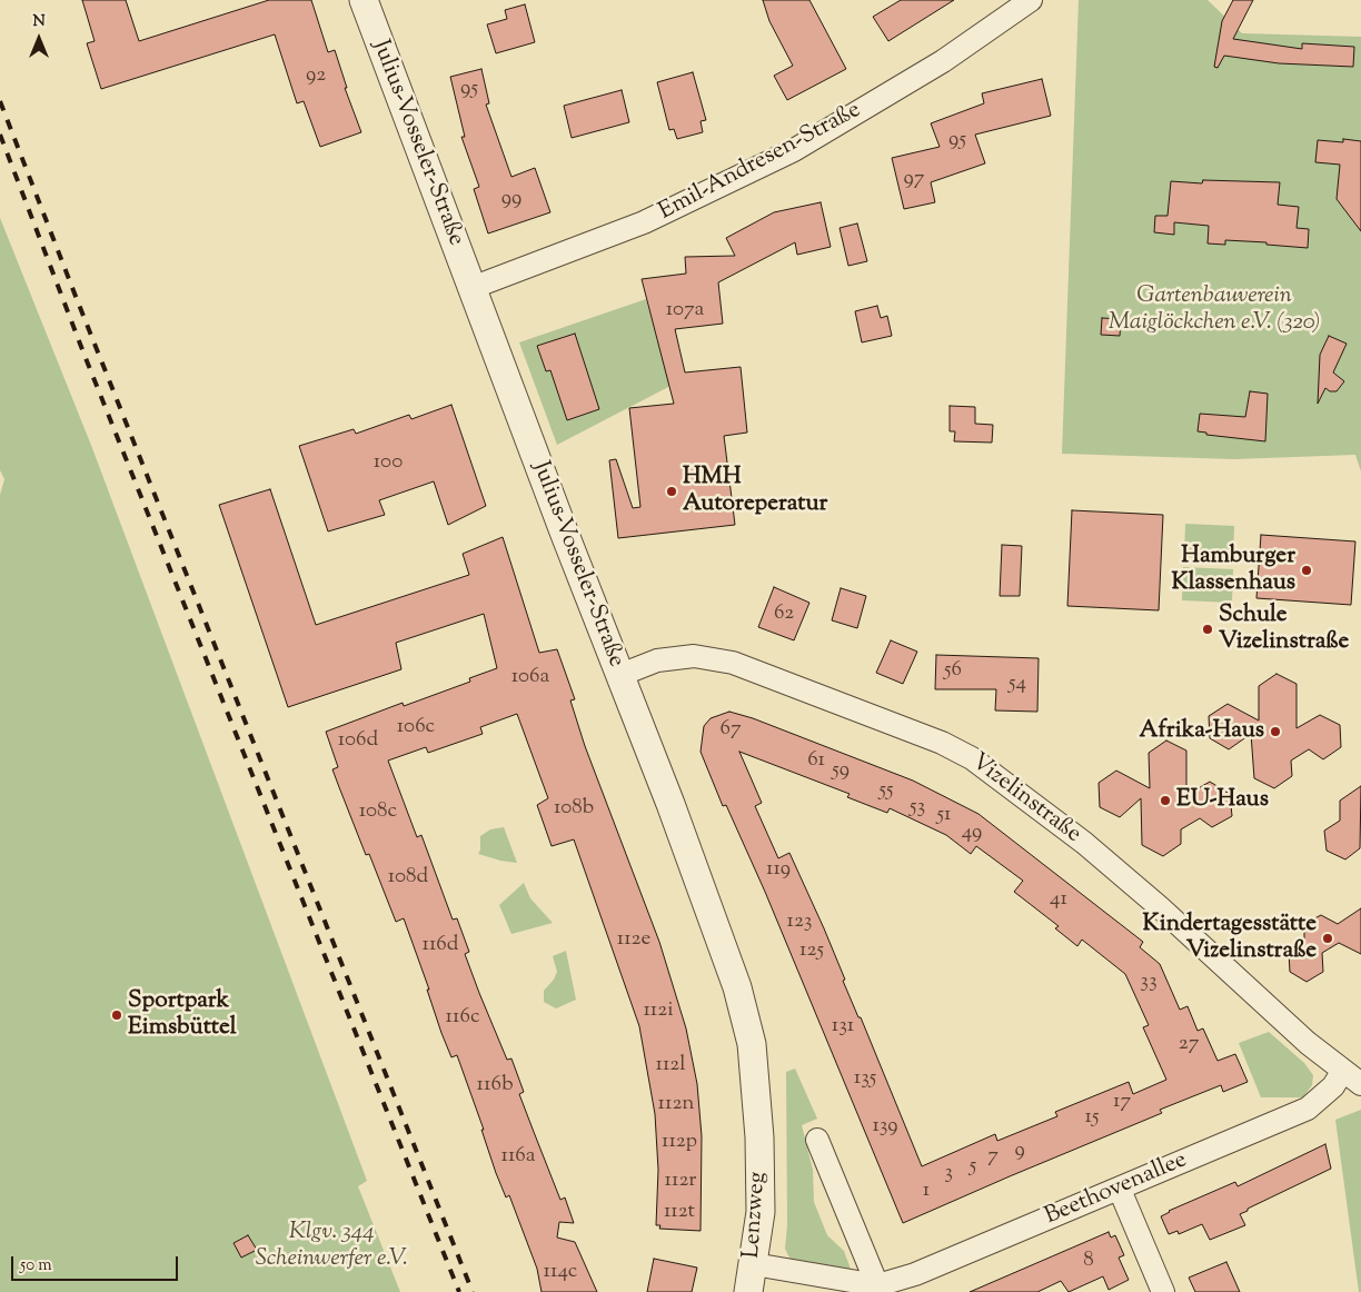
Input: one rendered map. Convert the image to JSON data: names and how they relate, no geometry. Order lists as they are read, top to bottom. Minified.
{"streets":{"street":["Julius-Vosseler-Straße","Emil-Andresen-Straße","Vizelinstraße","Beethovenallee","Lenzweg"]},"crossings":[["Julius-Vosseler-Straße","Emil-Andresen-Straße"],["Julius-Vosseler-Straße","Vizelinstraße"],["Julius-Vosseler-Straße","Lenzweg"],["Vizelinstraße","Beethovenallee"]],"parks":["Gartenbauverein Maiglöckchen e.V. (320)","Klgv. 344 Scheinwerfer e.V."],"places":["HMH Autoreperatur","Hamburger Klassenhaus","Schule Vizelinstraße","Afrika-Haus","EU-Haus","Kindertagesstätte Vizelinstraße","Sportpark Eimsbüttel"],"house_numbers":["92","95","95","97","99","107a","100","62","56","106a","54","106c","67","106d","61","59","55","53","108b","108c","51","49","119","108d","41","123","112e","116d","125","33","112i","116c","131","27","112l","135","116b","17","112n","15","139","112p","9","116a","7","5","3","112r","1","112t","8","114c"],"scale_bar":"50 m","north":"top"}
